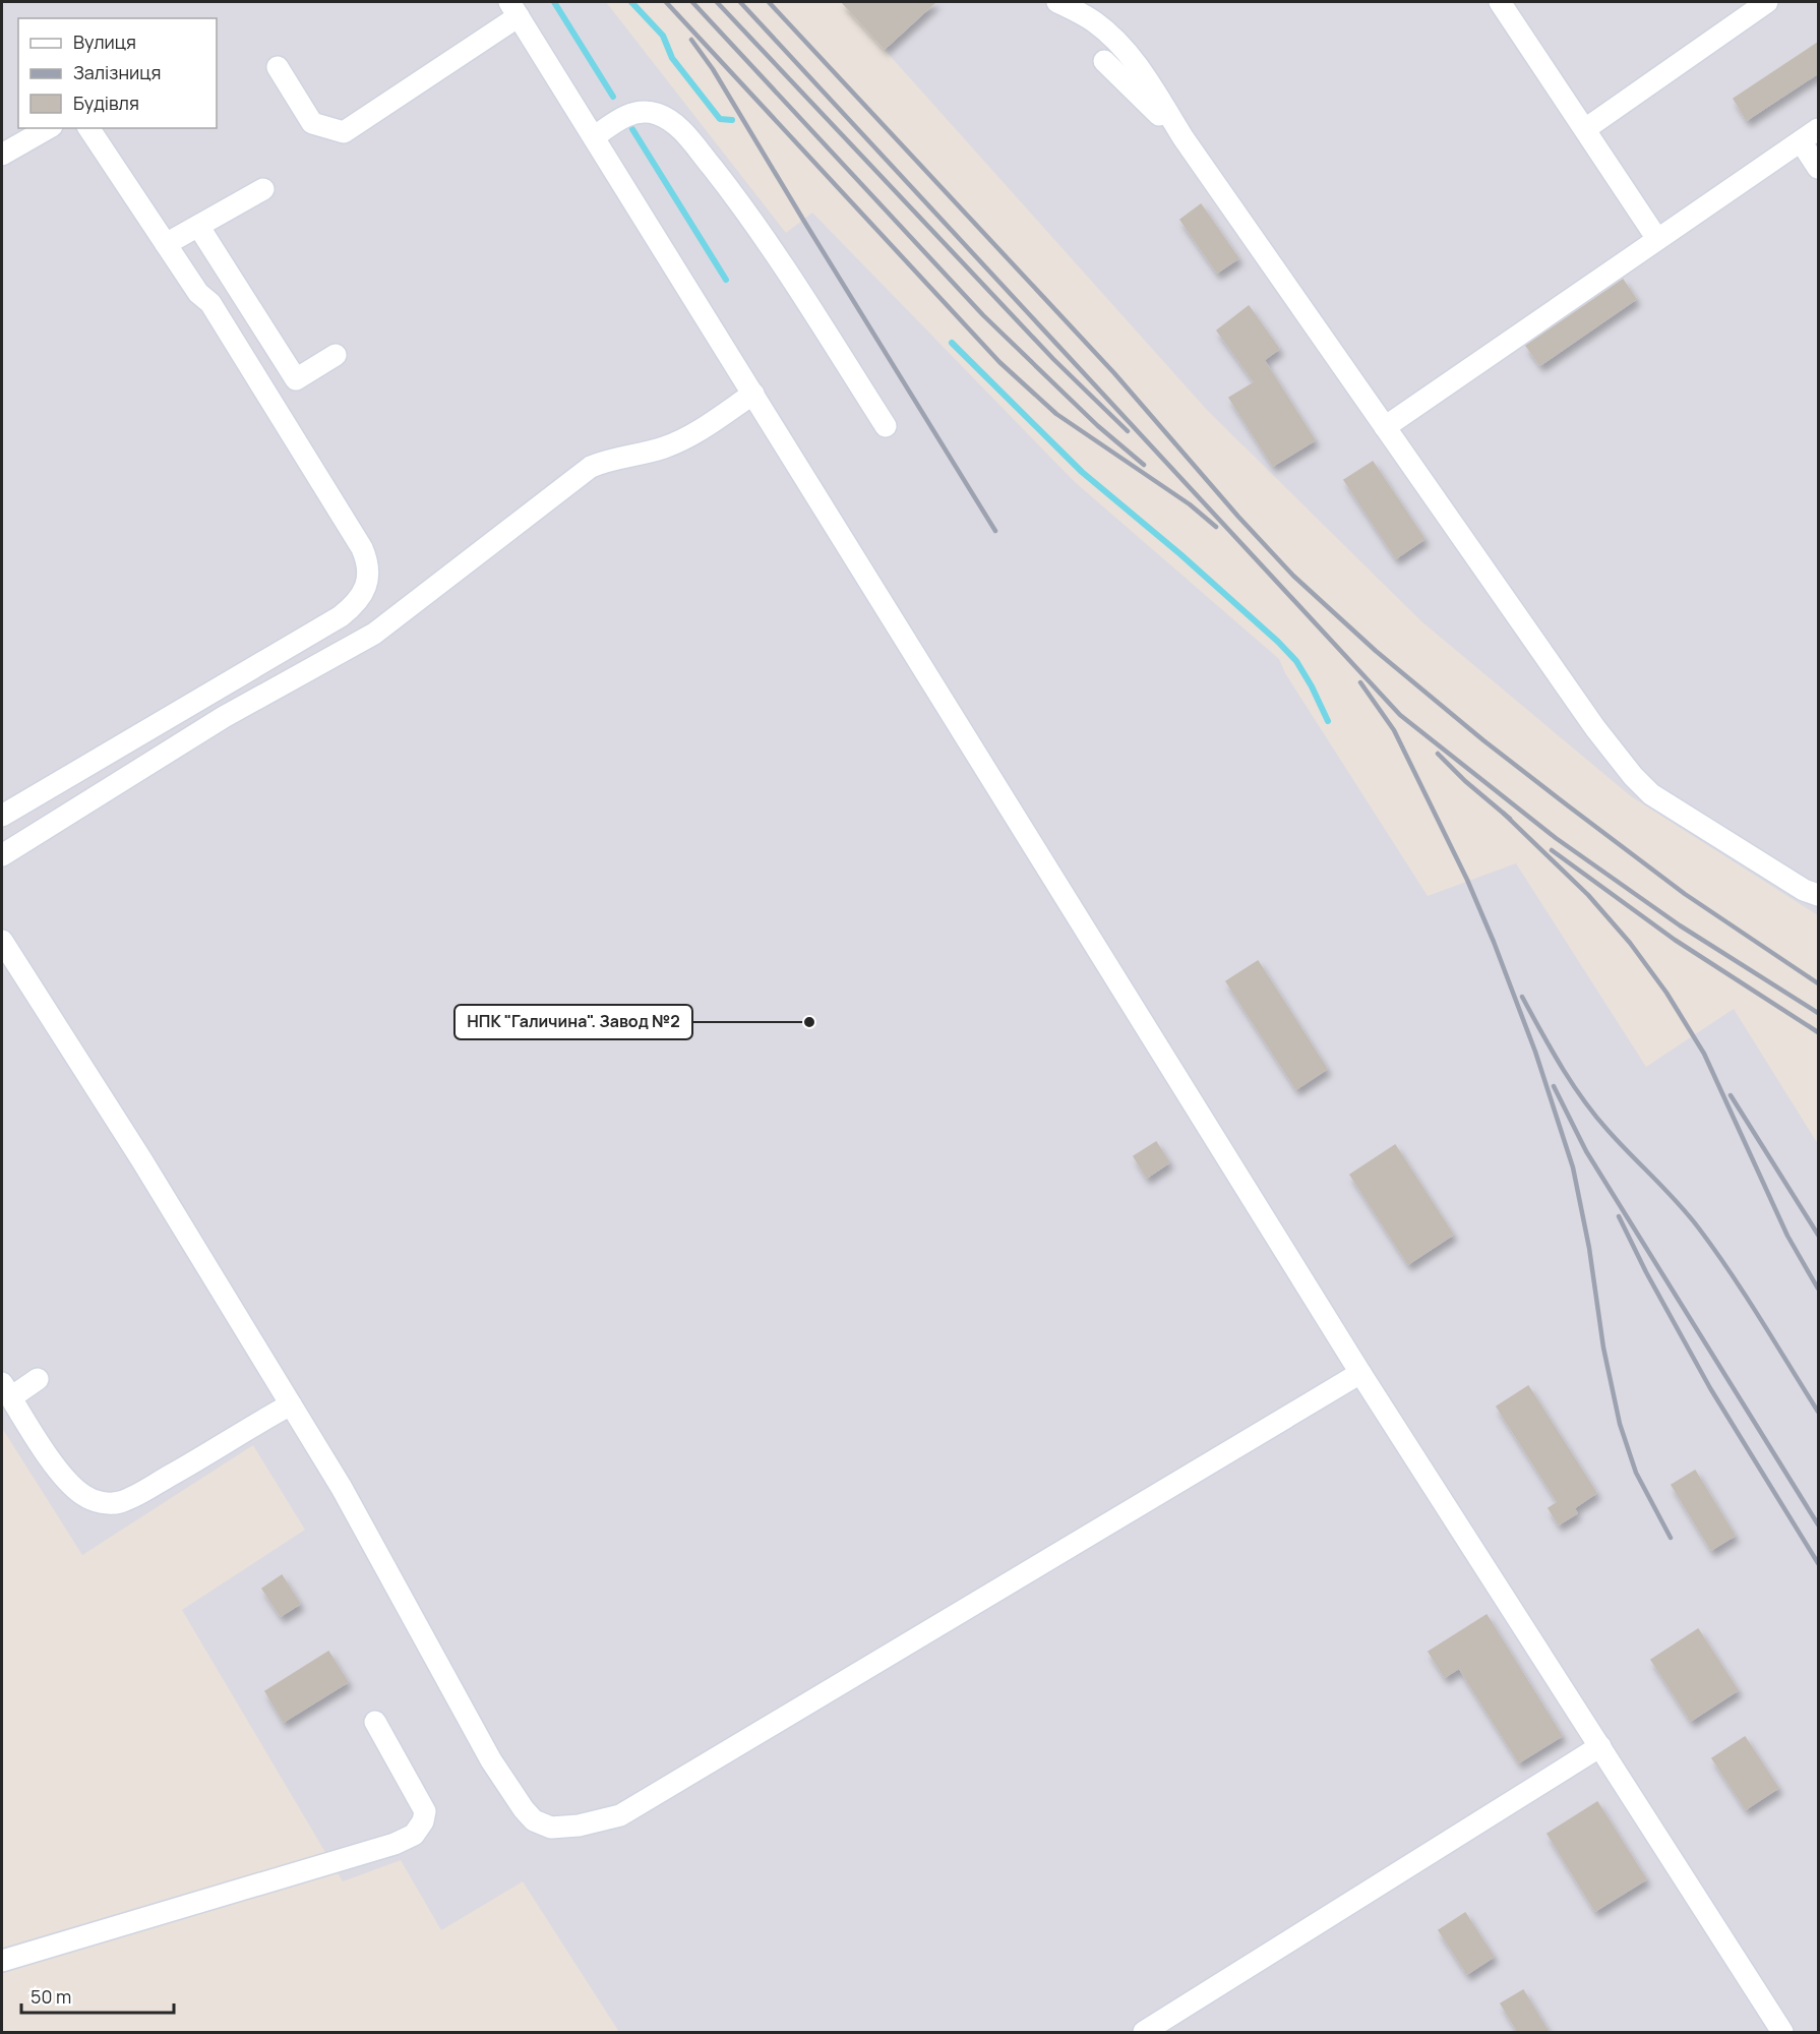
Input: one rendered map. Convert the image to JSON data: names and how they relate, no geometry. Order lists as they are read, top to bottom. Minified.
{"places":["НПК \"Галичина\". Завод №2"],"legend":["Вулиця","Залізниця","Будівля"],"scale_bar":"50 m"}
